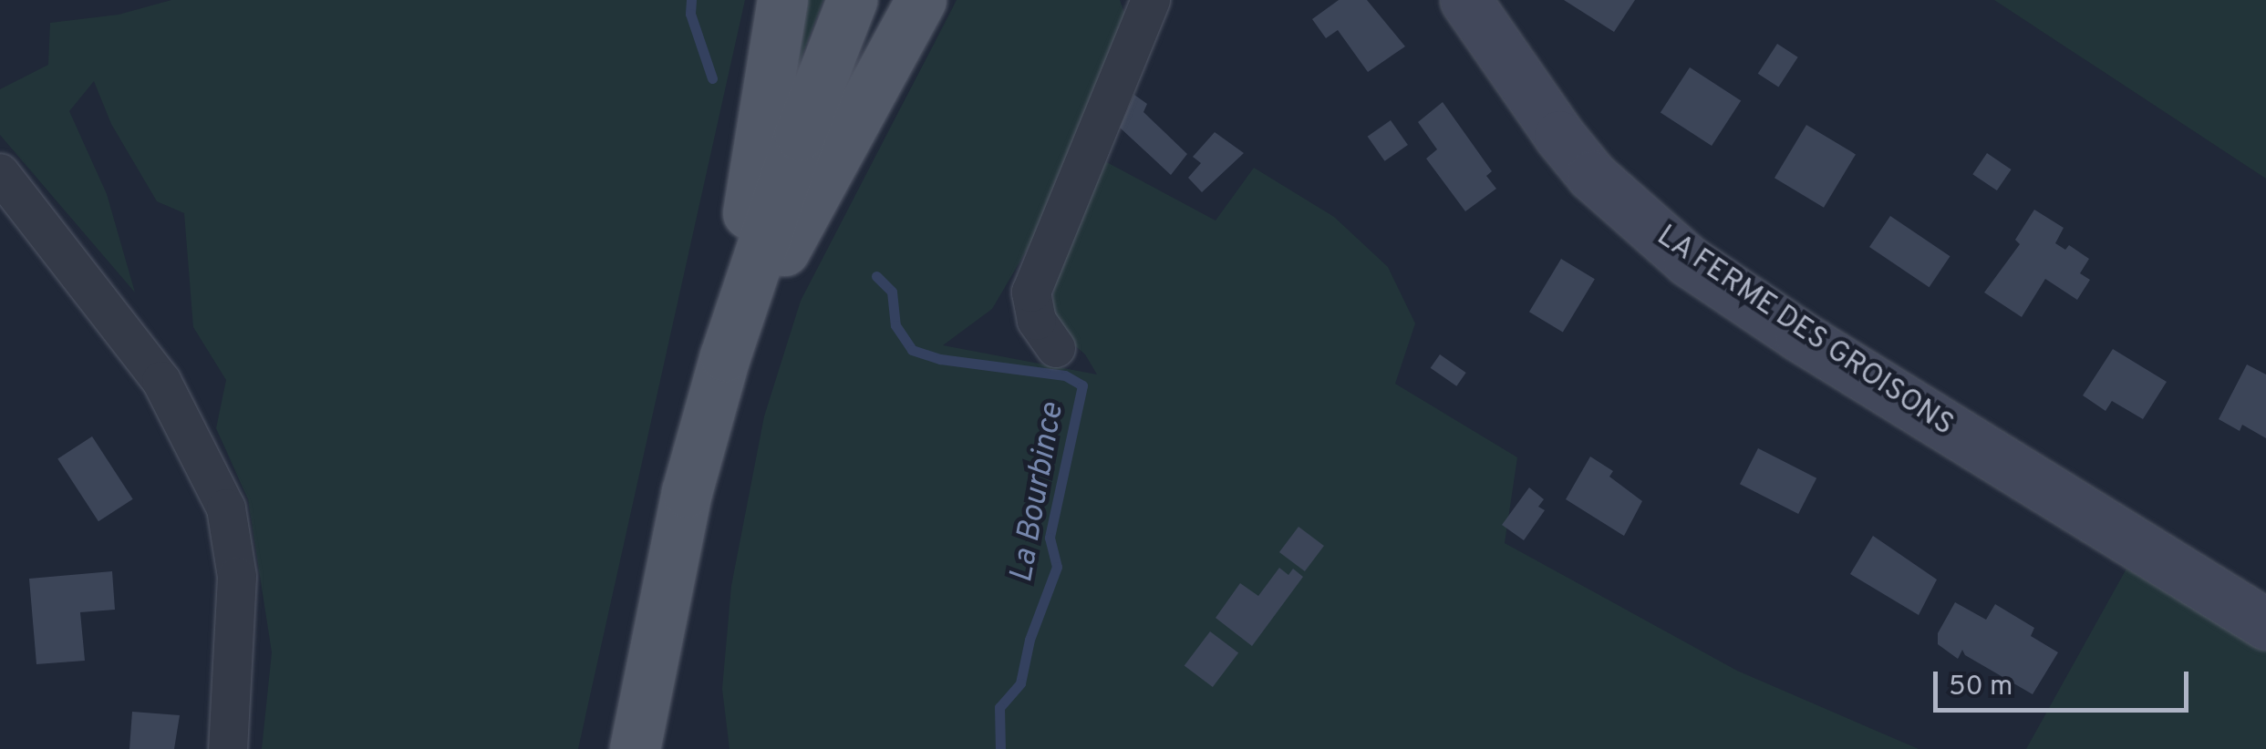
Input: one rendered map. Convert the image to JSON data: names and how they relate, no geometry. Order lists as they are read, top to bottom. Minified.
{"streets":{"main road":["LA FERME DES GROISONS"]},"water":["La Bourbince"],"scale_bar":"50 m"}
